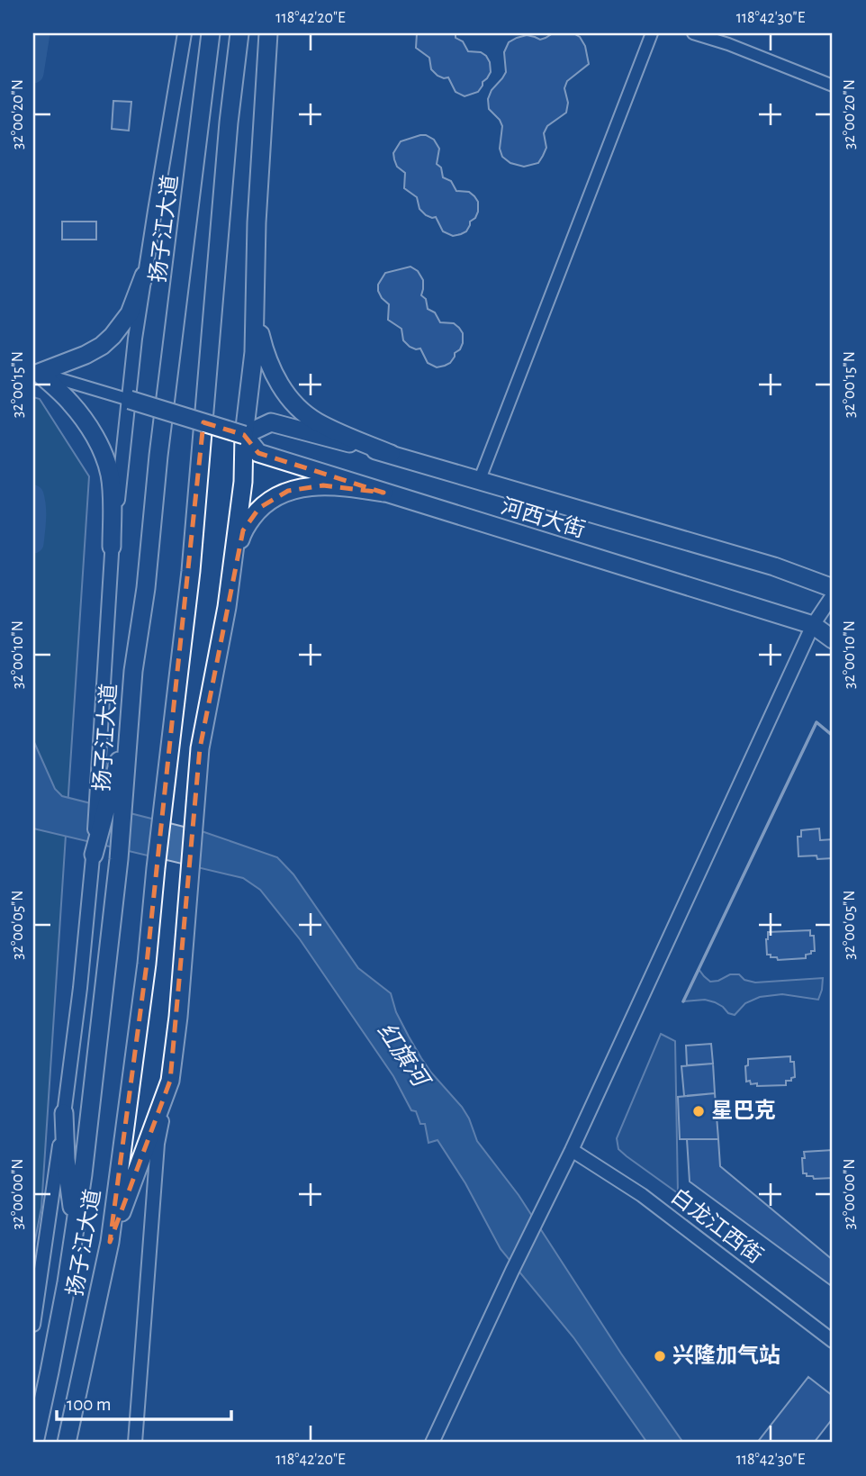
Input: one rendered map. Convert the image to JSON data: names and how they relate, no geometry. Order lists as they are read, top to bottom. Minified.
{"streets":{"main road":["扬子江大道","河西大街"],"street":["白龙江西街"]},"crossings":[["扬子江大道","河西大街"]],"water":["红旗河"],"places":["星巴克","兴隆加气站"],"scale_bar":"100 m","coordinates":["118°42'20\"E","118°42'30\"E","32°00'20\"N","32°00'15\"N","32°00'10\"N","32°00'05\"N","32°00'00\"N"]}
